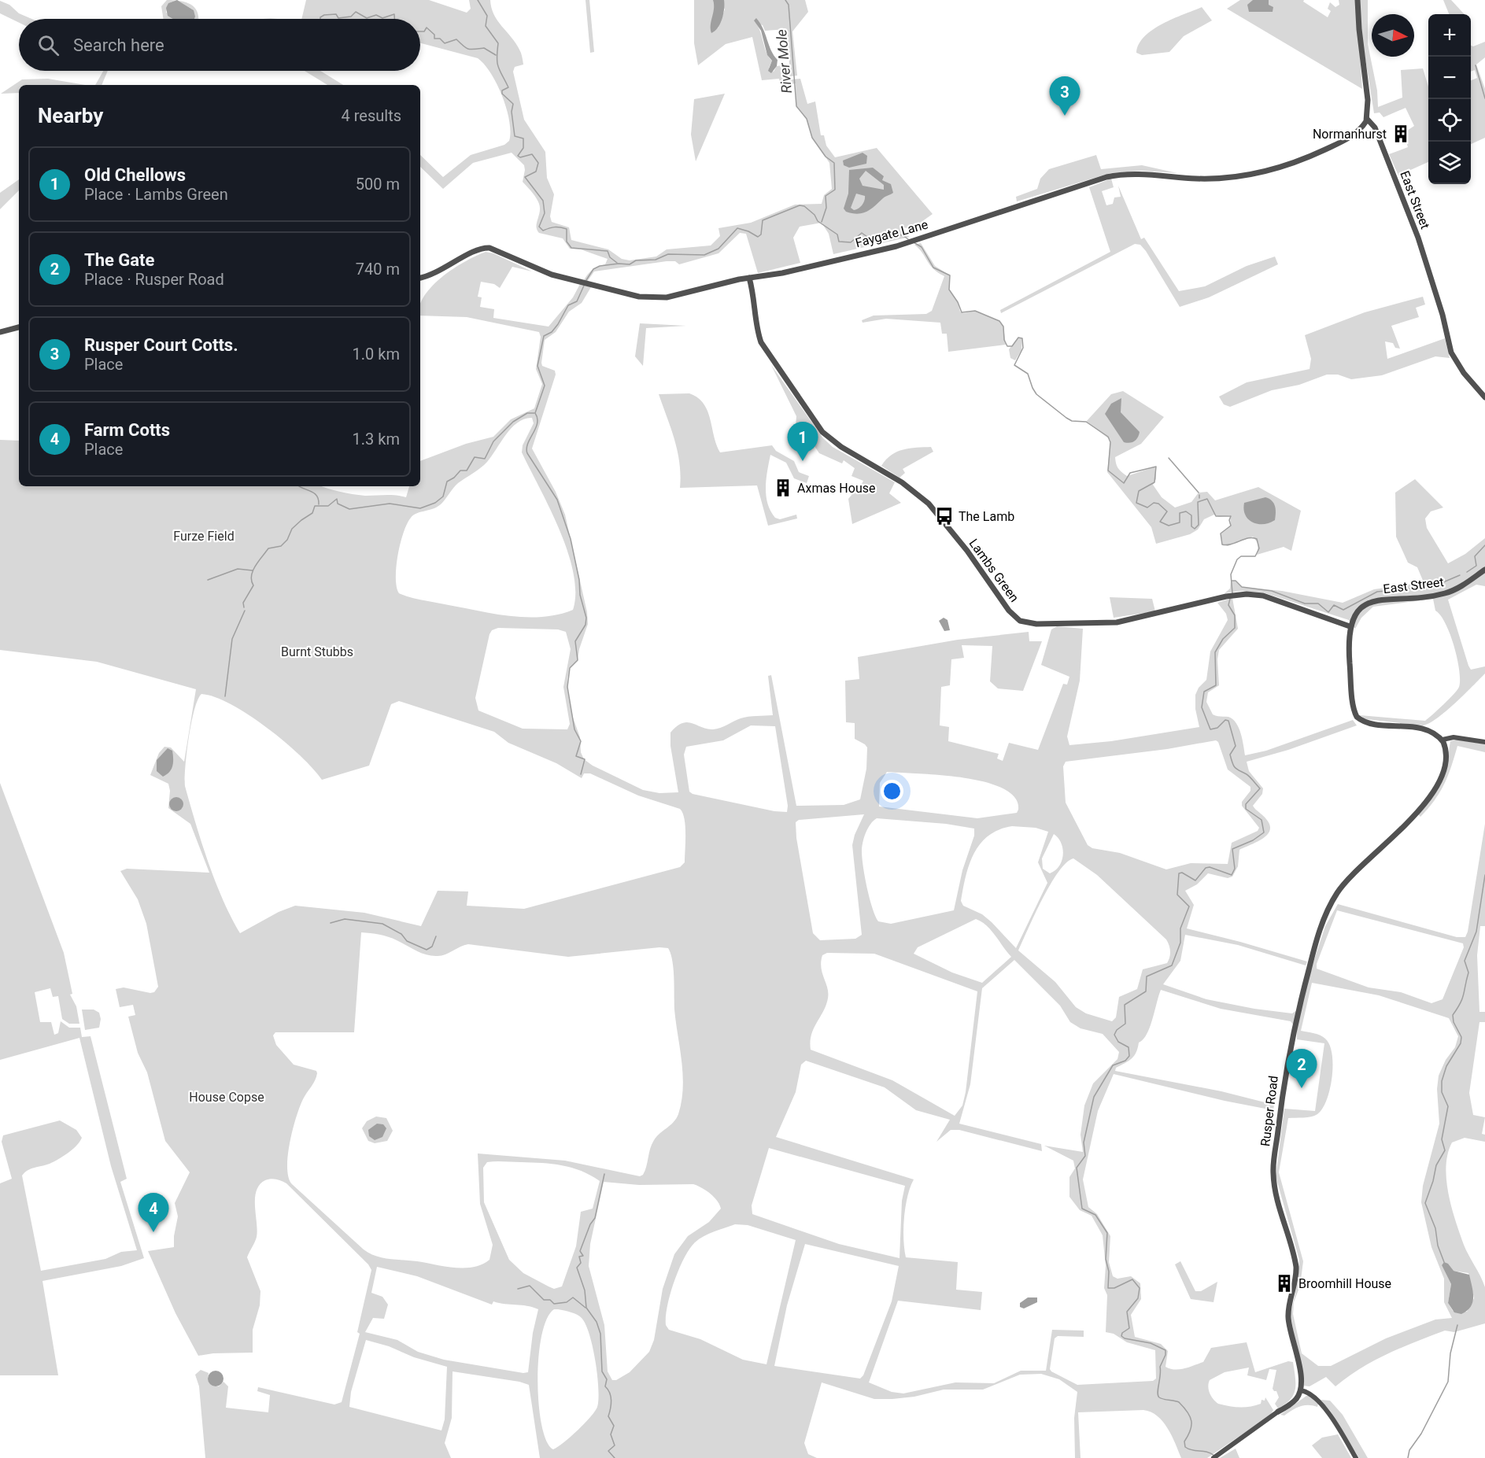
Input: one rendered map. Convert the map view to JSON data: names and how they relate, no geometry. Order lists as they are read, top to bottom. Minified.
{"streets":{"street":["East Street","Faygate Lane","Lambs Green","Rusper Road"]},"crossings":[["East Street","Faygate Lane"],["East Street","Lambs Green"],["Faygate Lane","Lambs Green"]],"water":["River Mole"],"parks":["Furze Field","Burnt Stubbs","House Copse"],"places":{"building":["Normanhurst","Axmas House","Broomhill House"],"bus stop":["The Lamb"]},"north":"right","page":{"map_buttons":["+","−"],"search":"Search here","pins":["3","1","2","4"],"heading":["Nearby","4 results"],"list":[{"mark":"1","name":"Old Chellows","note":"Place · Lambs Green","value":"500 m"},{"mark":"2","name":"The Gate","note":"Place · Rusper Road","value":"740 m"},{"mark":"3","name":"Rusper Court Cotts.","note":"Place","value":"1.0 km"},{"mark":"4","name":"Farm Cotts","note":"Place","value":"1.3 km"}]}}
